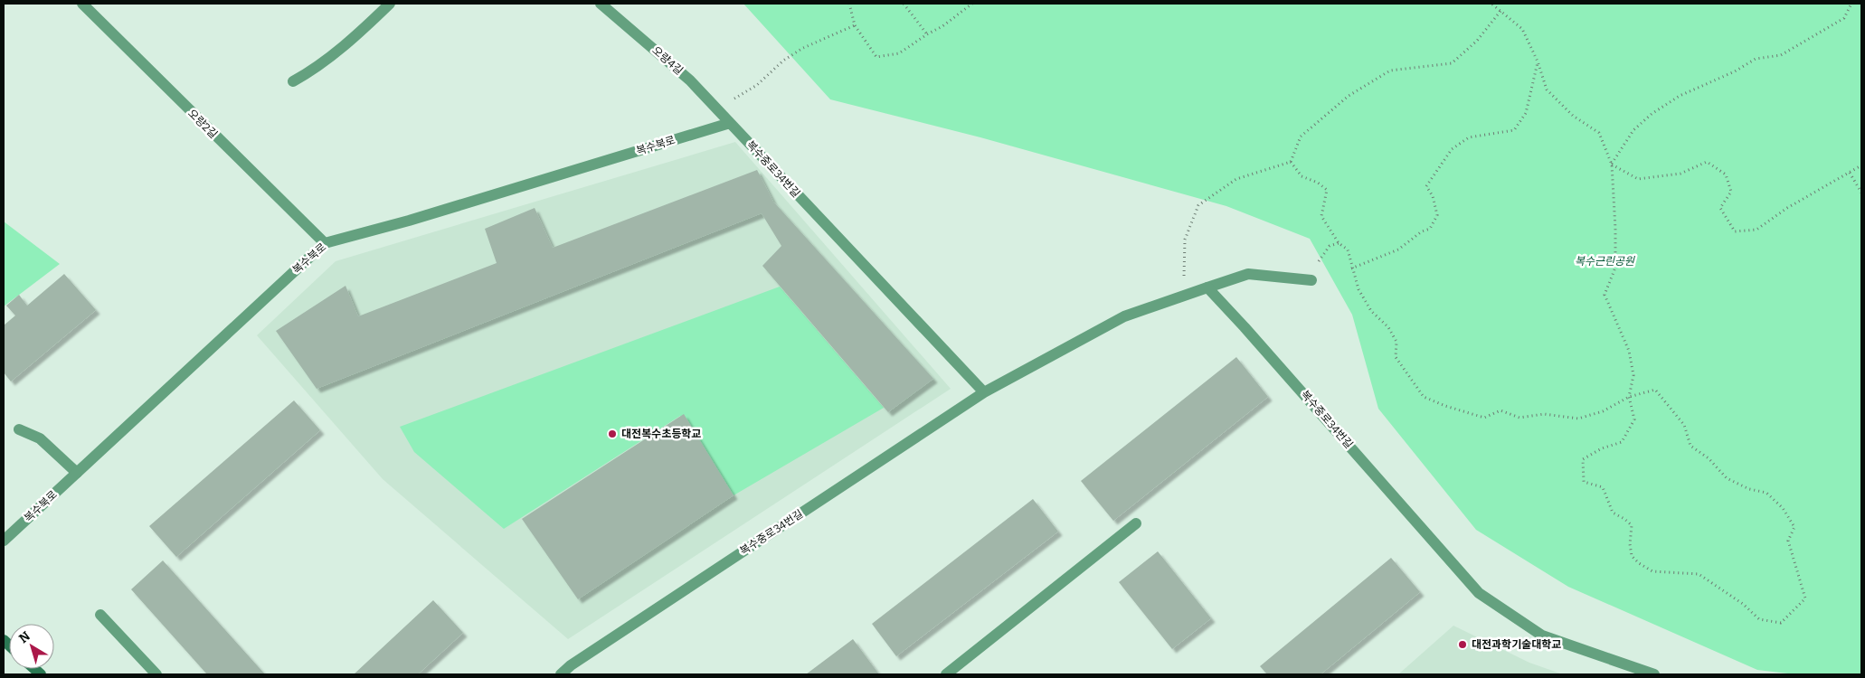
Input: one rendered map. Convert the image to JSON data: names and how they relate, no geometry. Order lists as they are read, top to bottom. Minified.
{"streets":{"street":["오량4길","오량2길","복수북로","복수중로34번길"]},"crossings":[["오량4길","복수북로"],["오량4길","복수중로34번길"],["오량2길","복수북로"],["복수북로","복수중로34번길"]],"parks":["복수근린공원"],"places":["대전복수초등학교","대전과학기술대학교"],"north":"top left"}
